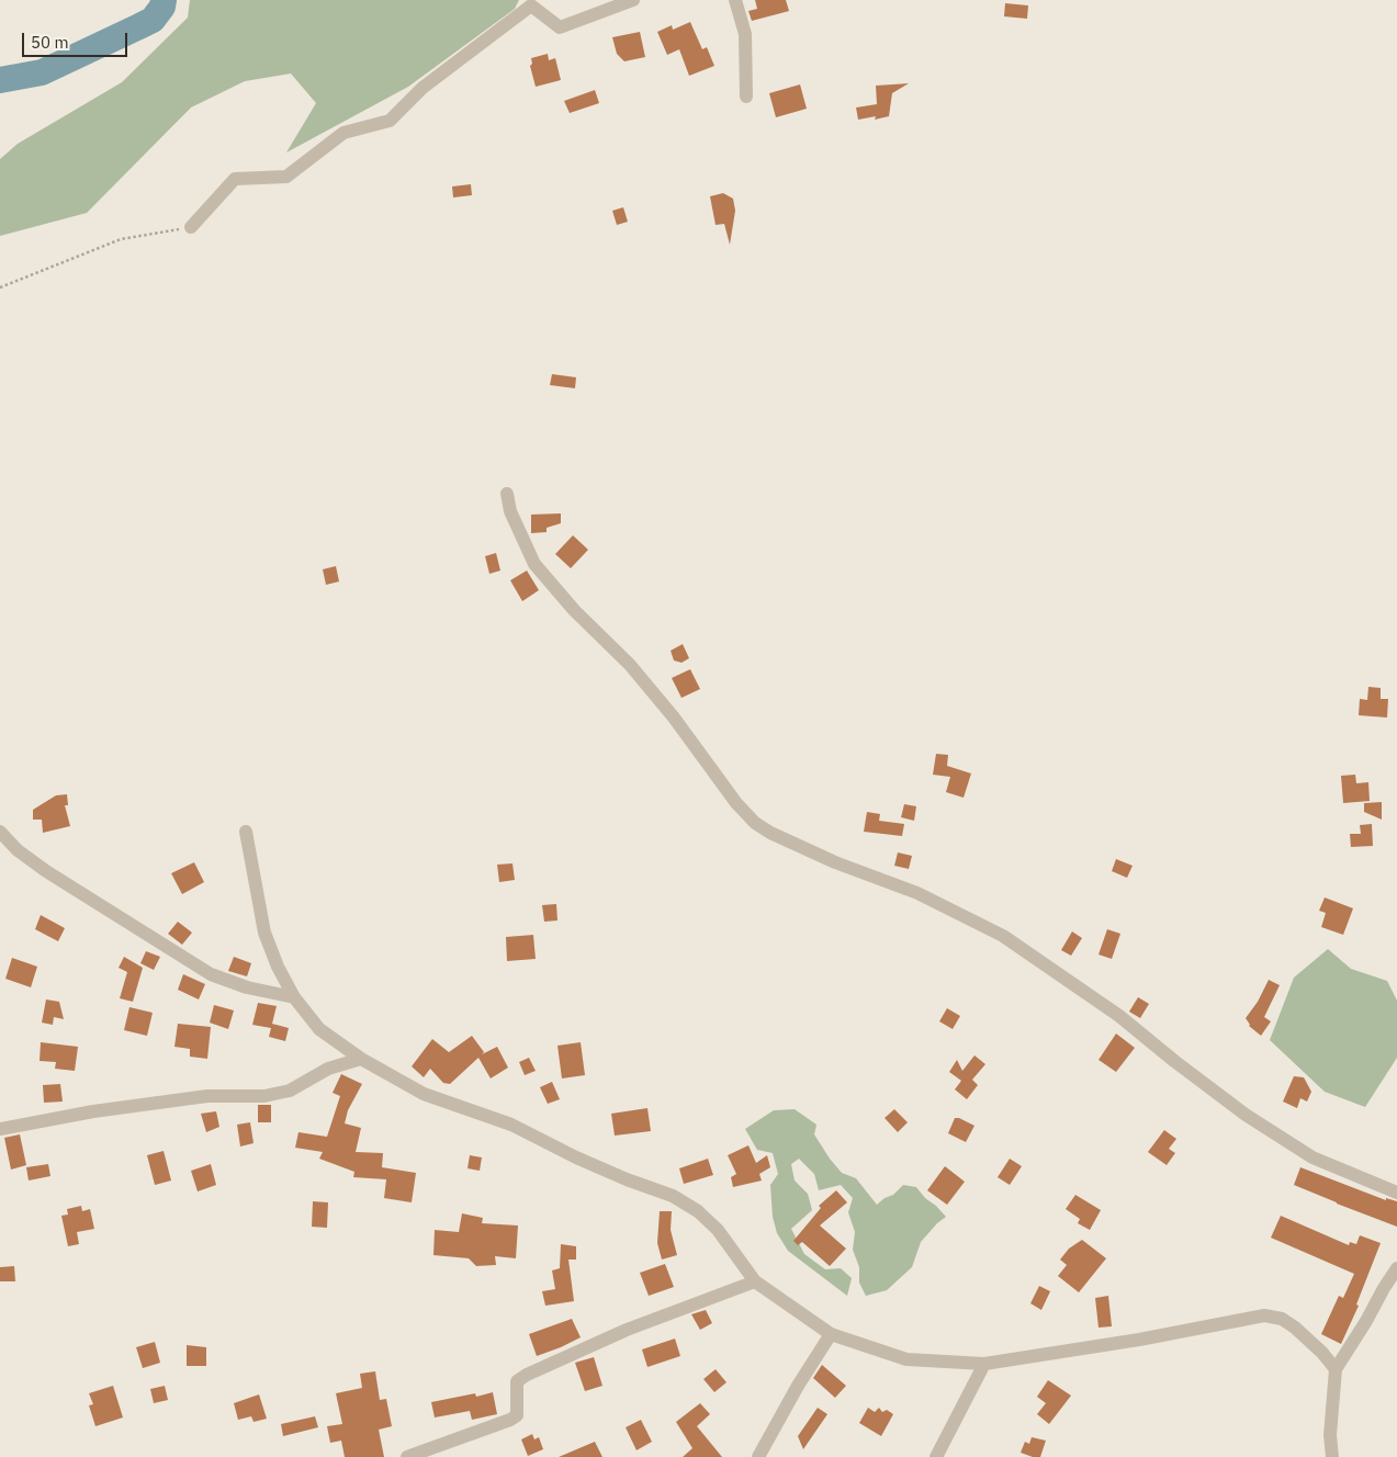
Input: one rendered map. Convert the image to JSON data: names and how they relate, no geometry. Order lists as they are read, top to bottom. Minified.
{"scale_bar":"50 m"}
